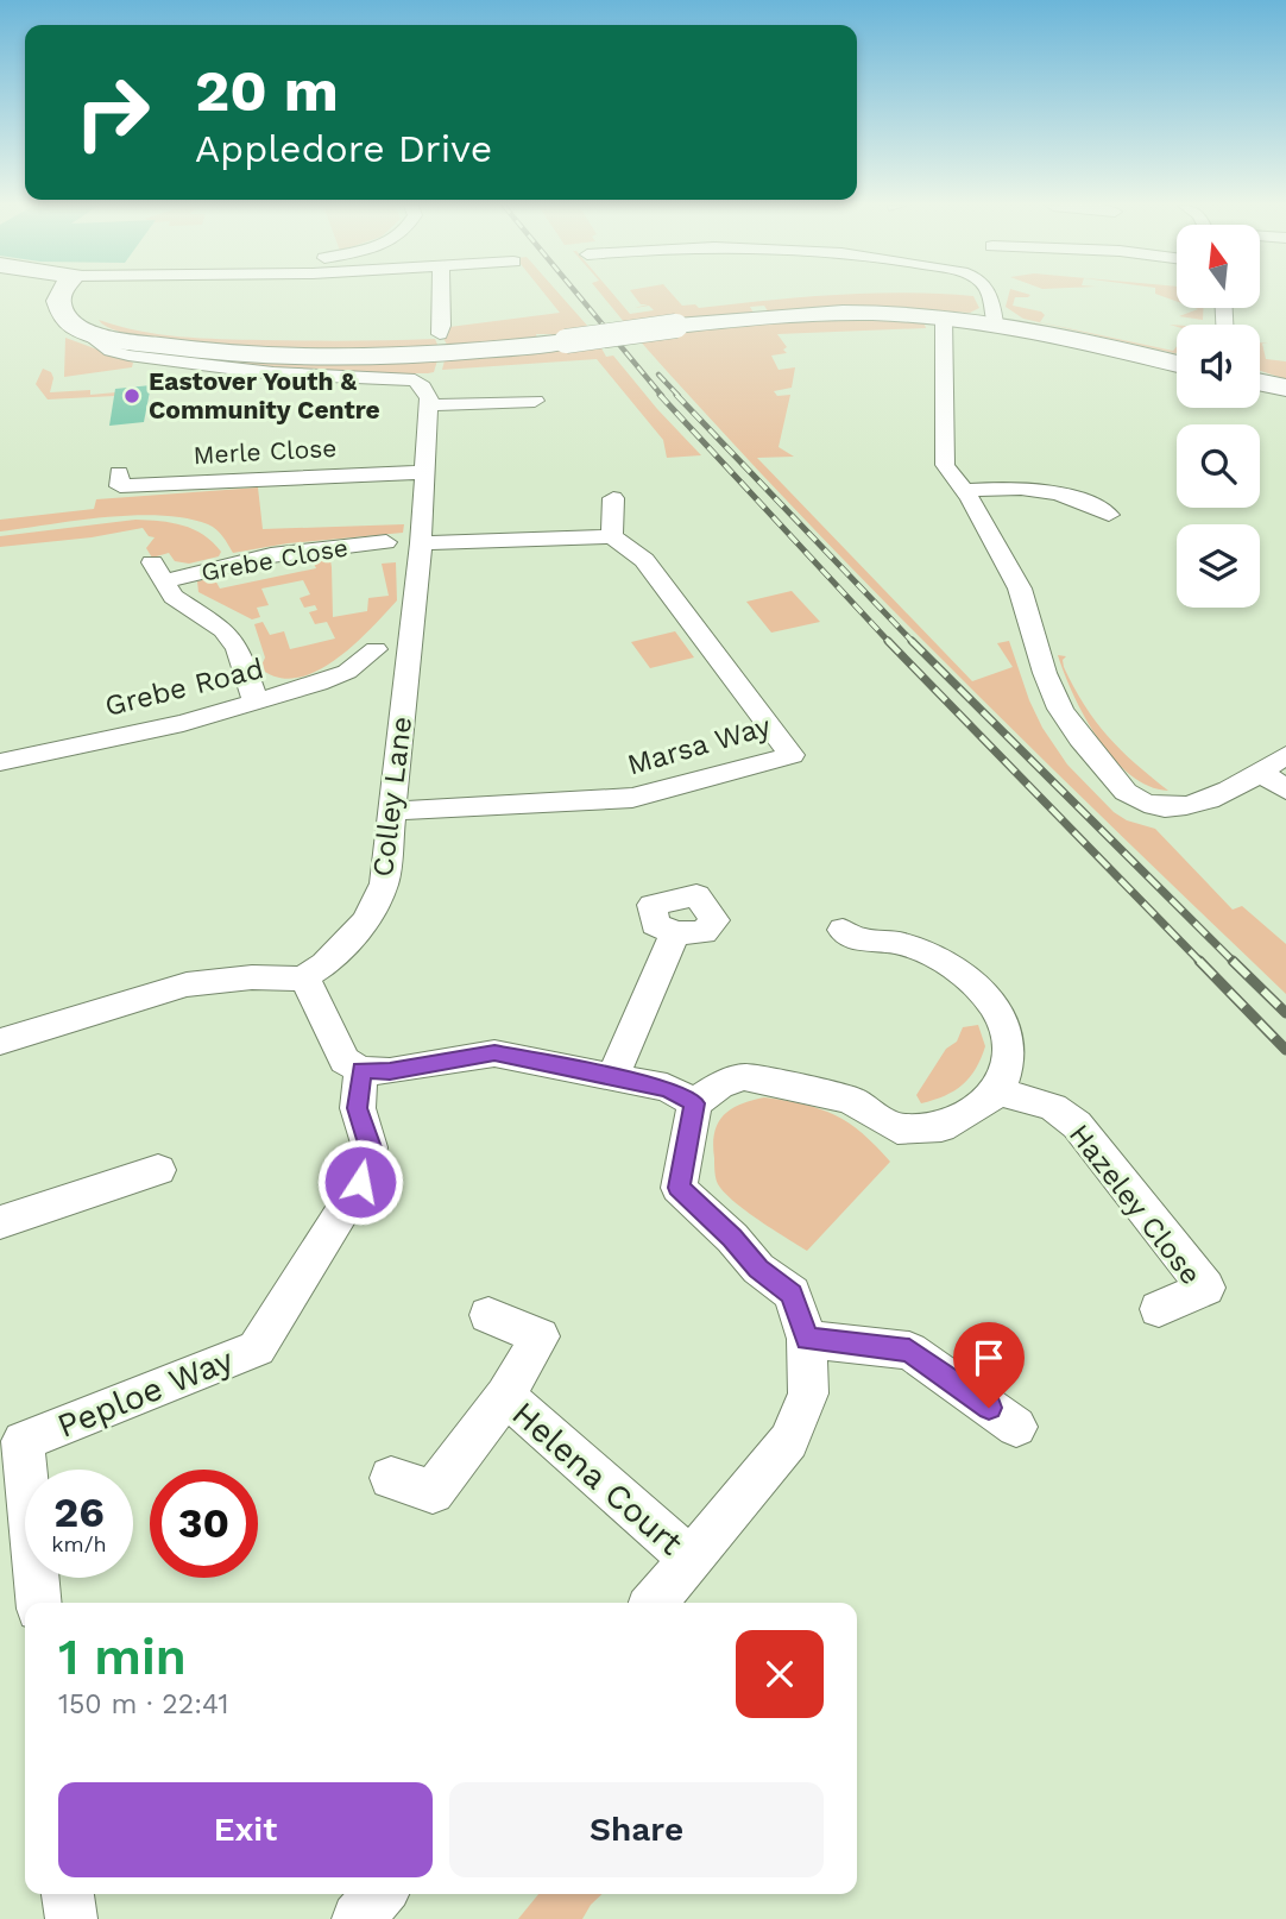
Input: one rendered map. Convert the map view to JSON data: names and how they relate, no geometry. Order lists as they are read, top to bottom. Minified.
{"streets":{"street":["Merle Close","Grebe Close","Grebe Road","Marsa Way","Colley Lane","Hazeley Close","Peploe Way","Helena Court"]},"crossings":[["Merle Close","Colley Lane"],["Grebe Close","Grebe Road"],["Marsa Way","Colley Lane"]],"places":["Eastover Youth & Community Centre"],"north":"top","page":{"turn":["20 m","Appledore Drive"],"speed":"26 km/h","limit":"30","heading":["1 min","150 m · 22:41"],"buttons":["Exit","Share"]}}
